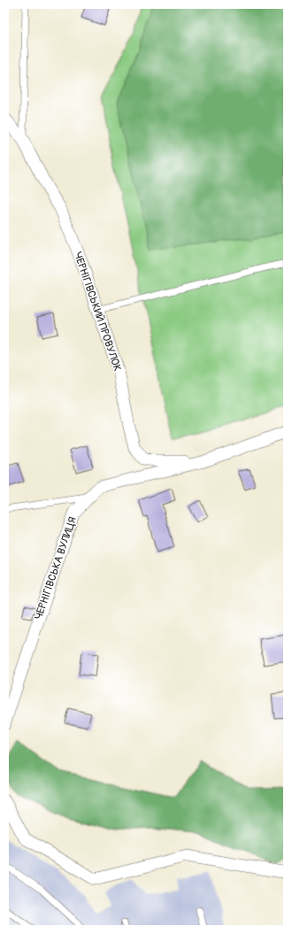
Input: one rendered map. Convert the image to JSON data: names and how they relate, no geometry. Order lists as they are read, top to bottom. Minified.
{"streets":{"street":["ЧЕРНІГІВСЬКИЙ ПРОВУЛОК","ЧЕРНІГІВСЬКА ВУЛИЦЯ"]},"crossings":[["ЧЕРНІГІВСЬКИЙ ПРОВУЛОК","ЧЕРНІГІВСЬКА ВУЛИЦЯ"]]}
